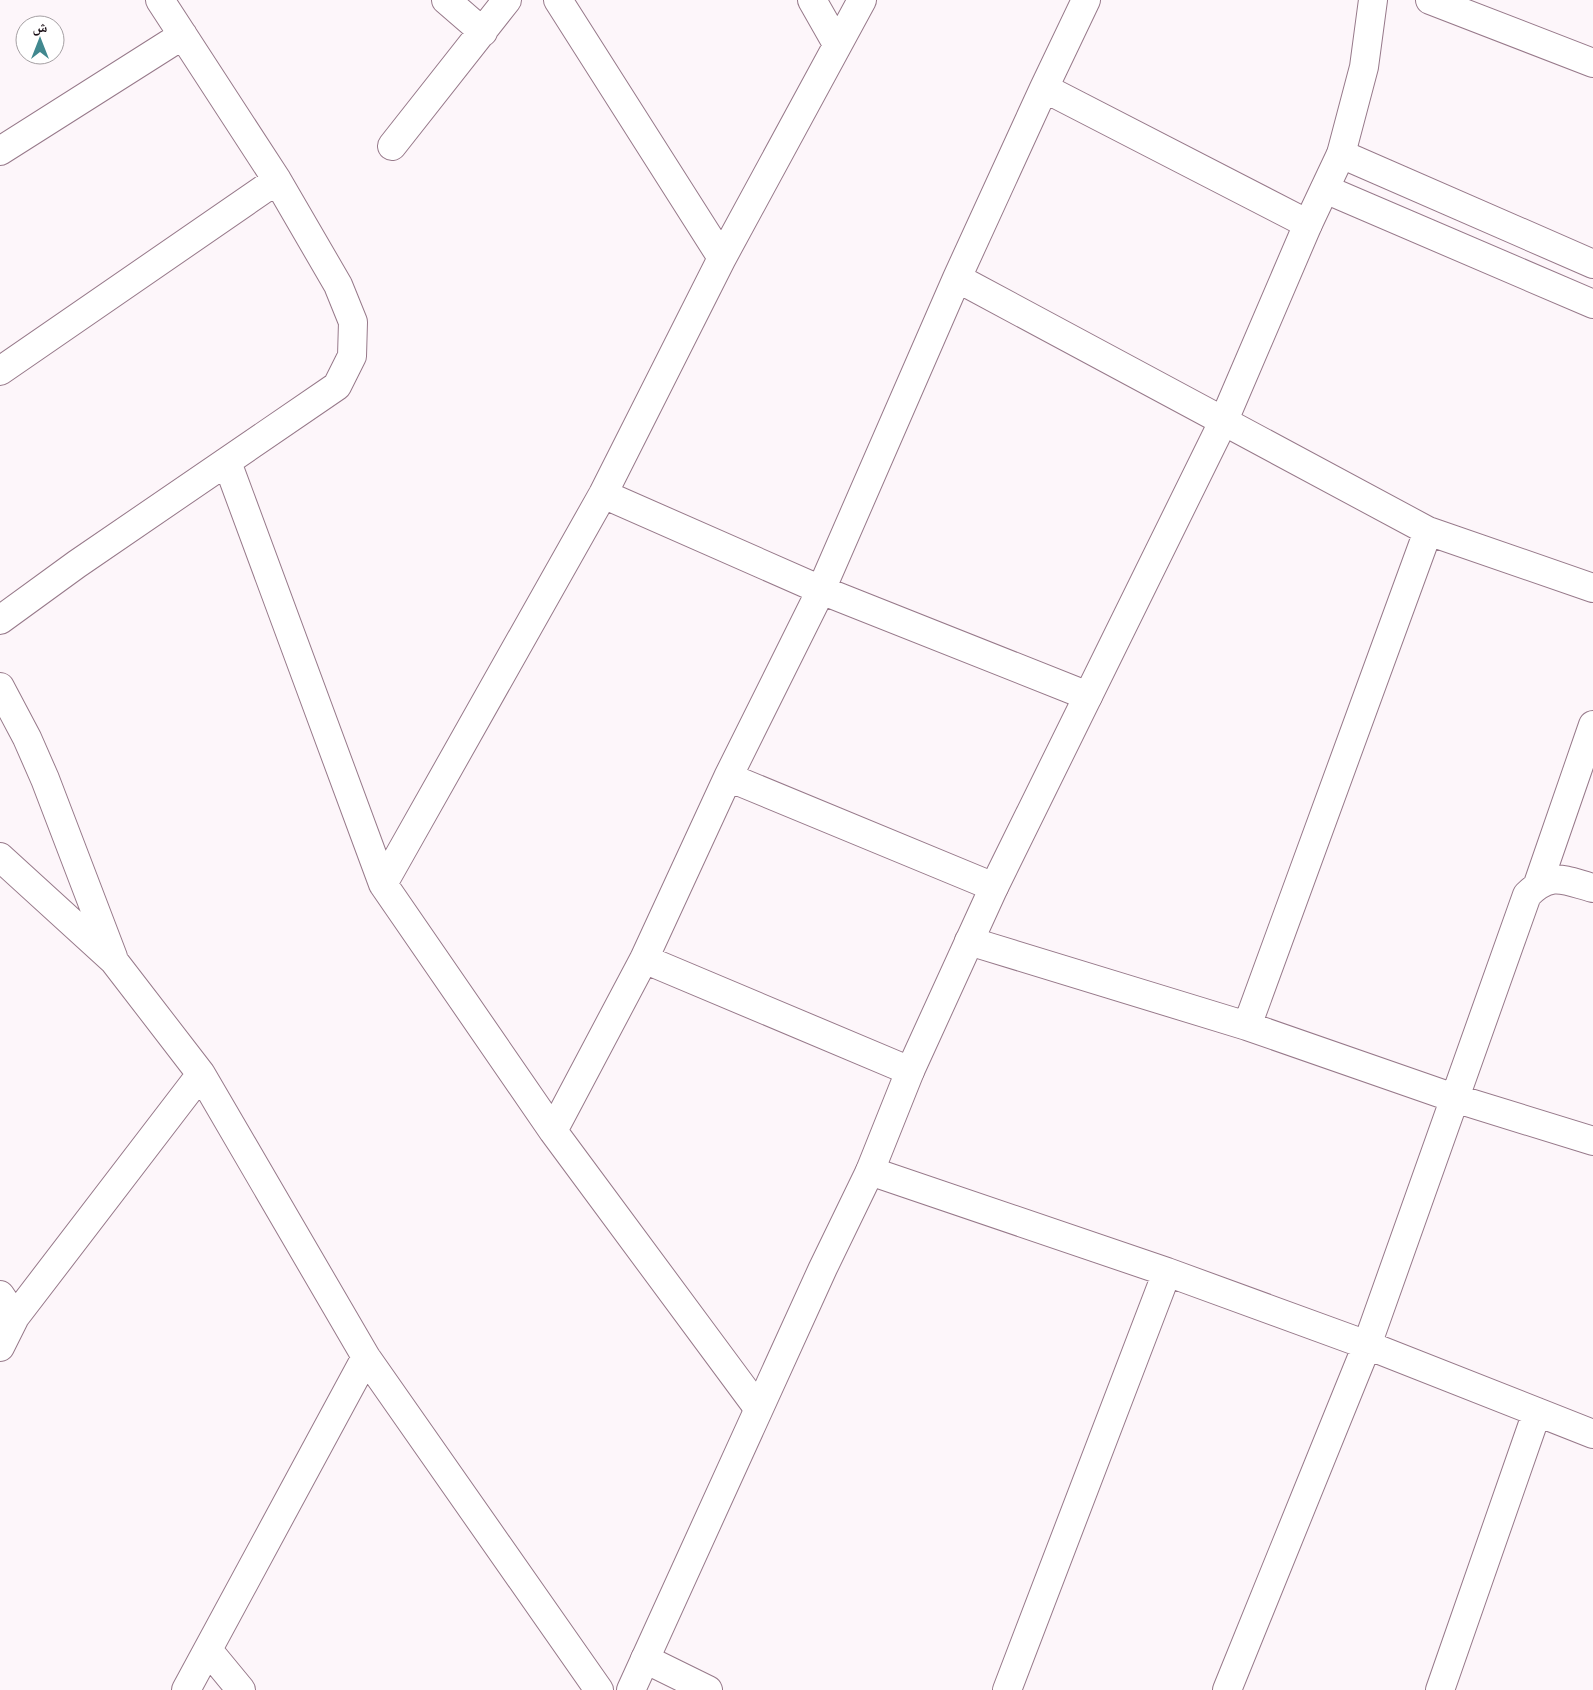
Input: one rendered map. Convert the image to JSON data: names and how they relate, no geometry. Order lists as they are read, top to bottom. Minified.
{"north":"top"}
